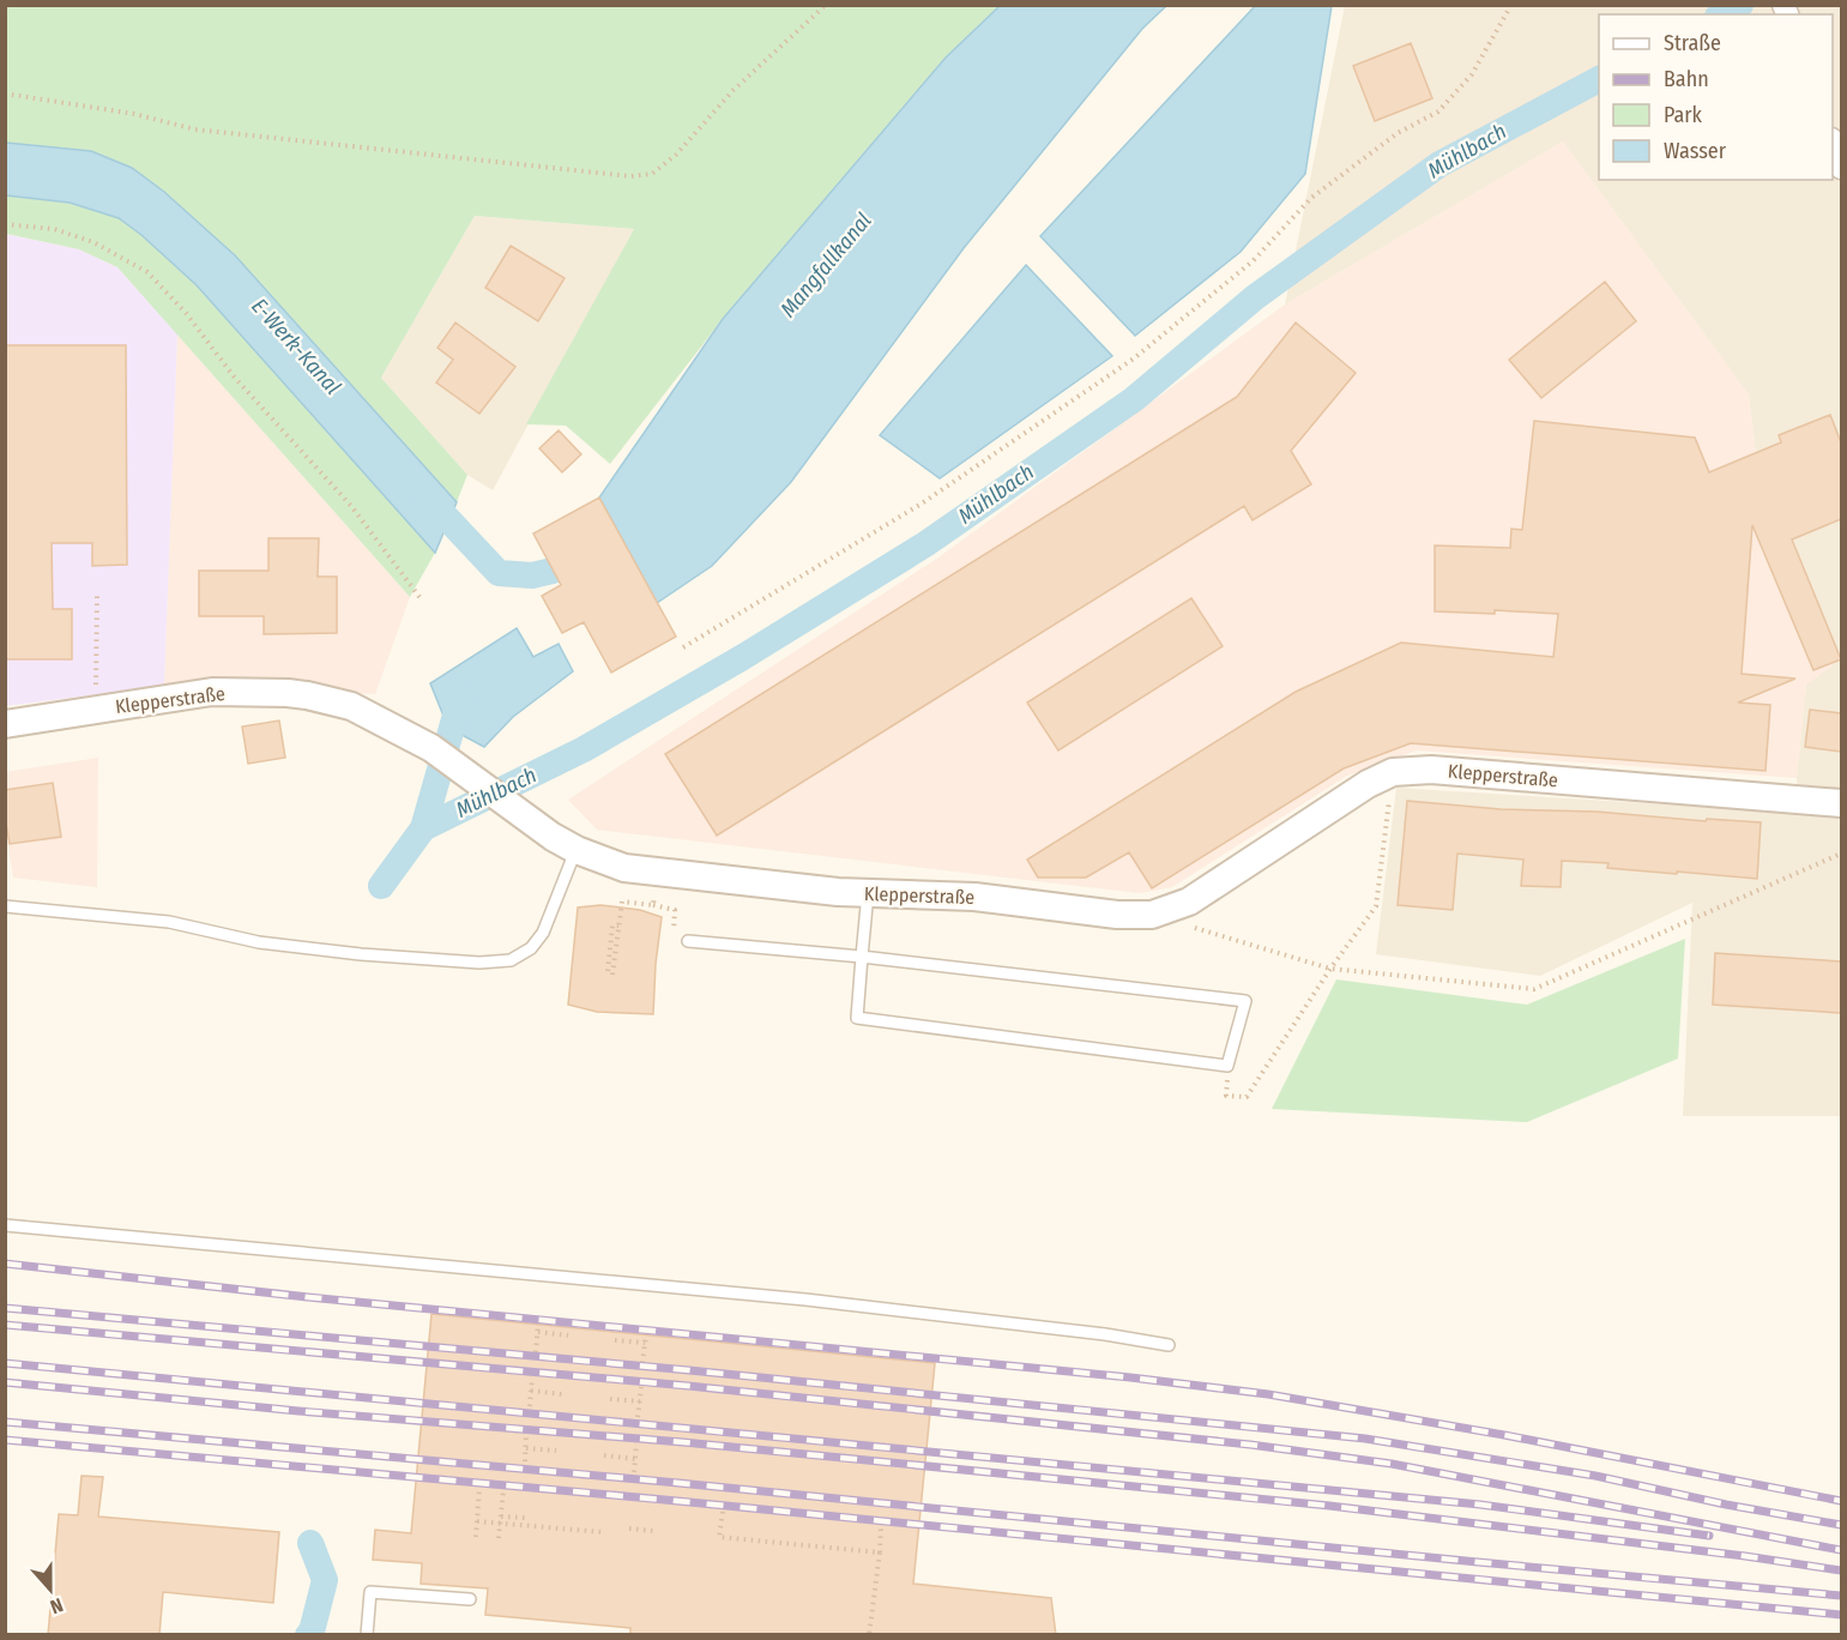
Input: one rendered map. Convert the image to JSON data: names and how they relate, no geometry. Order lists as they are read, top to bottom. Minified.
{"streets":{"street":["Klepperstraße"]},"water":["Mühlbach","Mangfallkanal","E-Werk-Kanal"],"legend":["Straße","Bahn","Park","Wasser"],"north":"bottom"}
